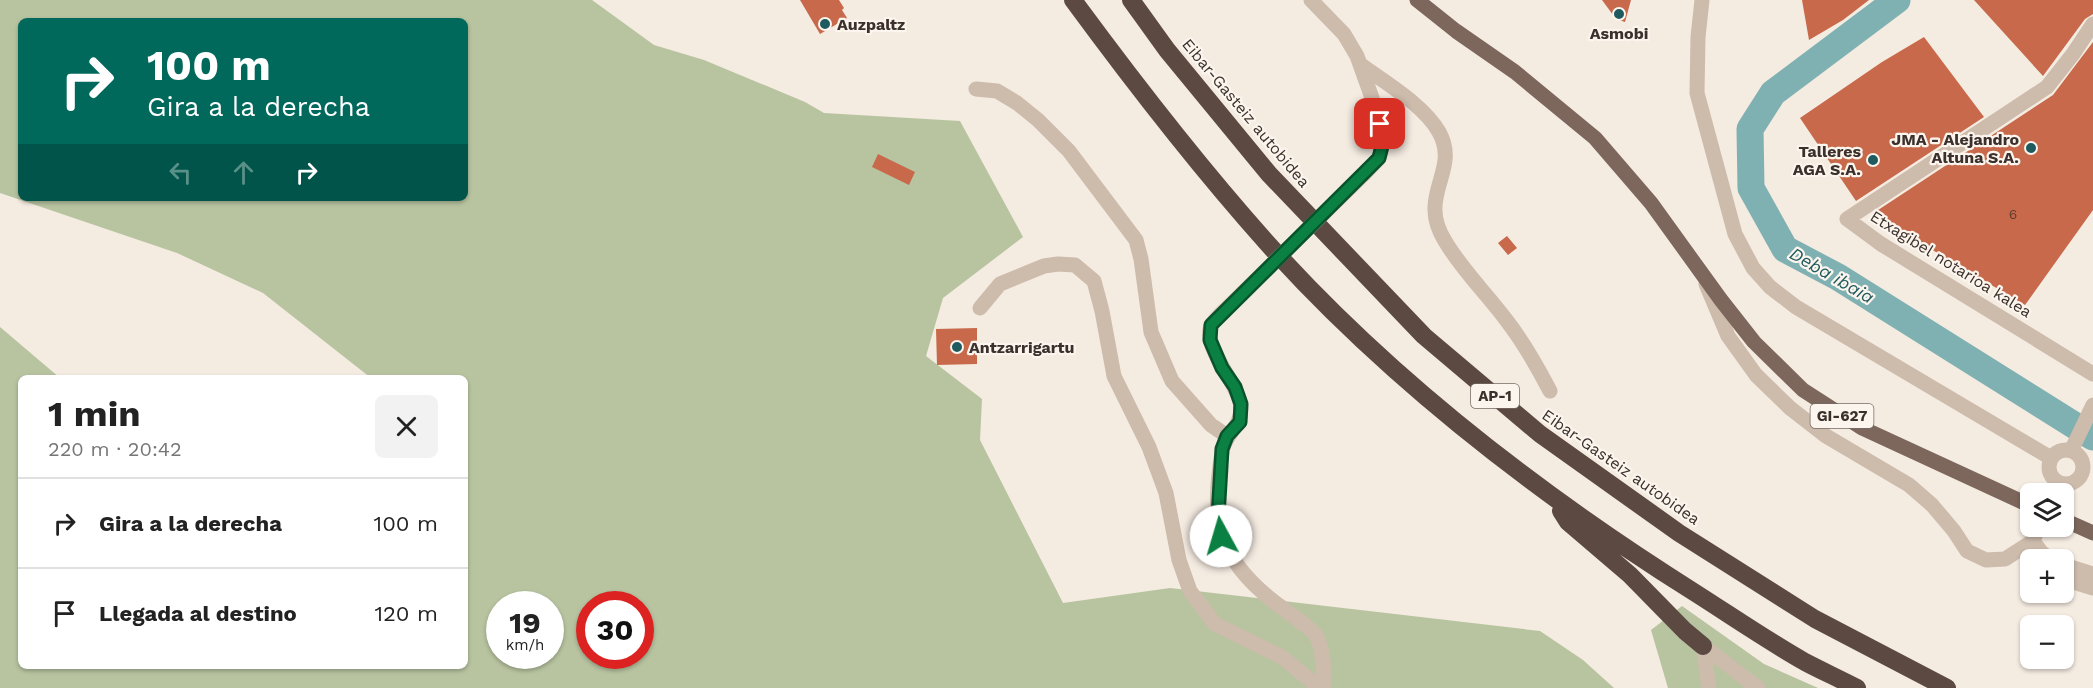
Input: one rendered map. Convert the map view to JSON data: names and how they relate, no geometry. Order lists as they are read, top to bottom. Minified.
{"streets":{"highway":["Eibar-Gasteiz autobidea","AP-1"],"main road":["GI-627"],"street":["Etxagibel notarioa kalea"]},"water":["Deba ibaia"],"places":["Asmobi","Auzpaltz","JMA - Alejandro Altuna S.A.","Talleres AGA S.A.","Antzarrigartu"],"house_numbers":["6"],"page":{"turn":["100 m","Gira a la derecha"],"heading":["1 min","220 m · 20:42"],"list":[{"name":"Gira a la derecha","value":"100 m"},{"name":"Llegada al destino","value":"120 m"}],"map_buttons":["+","−"],"speed":"19 km/h","limit":"30"}}
